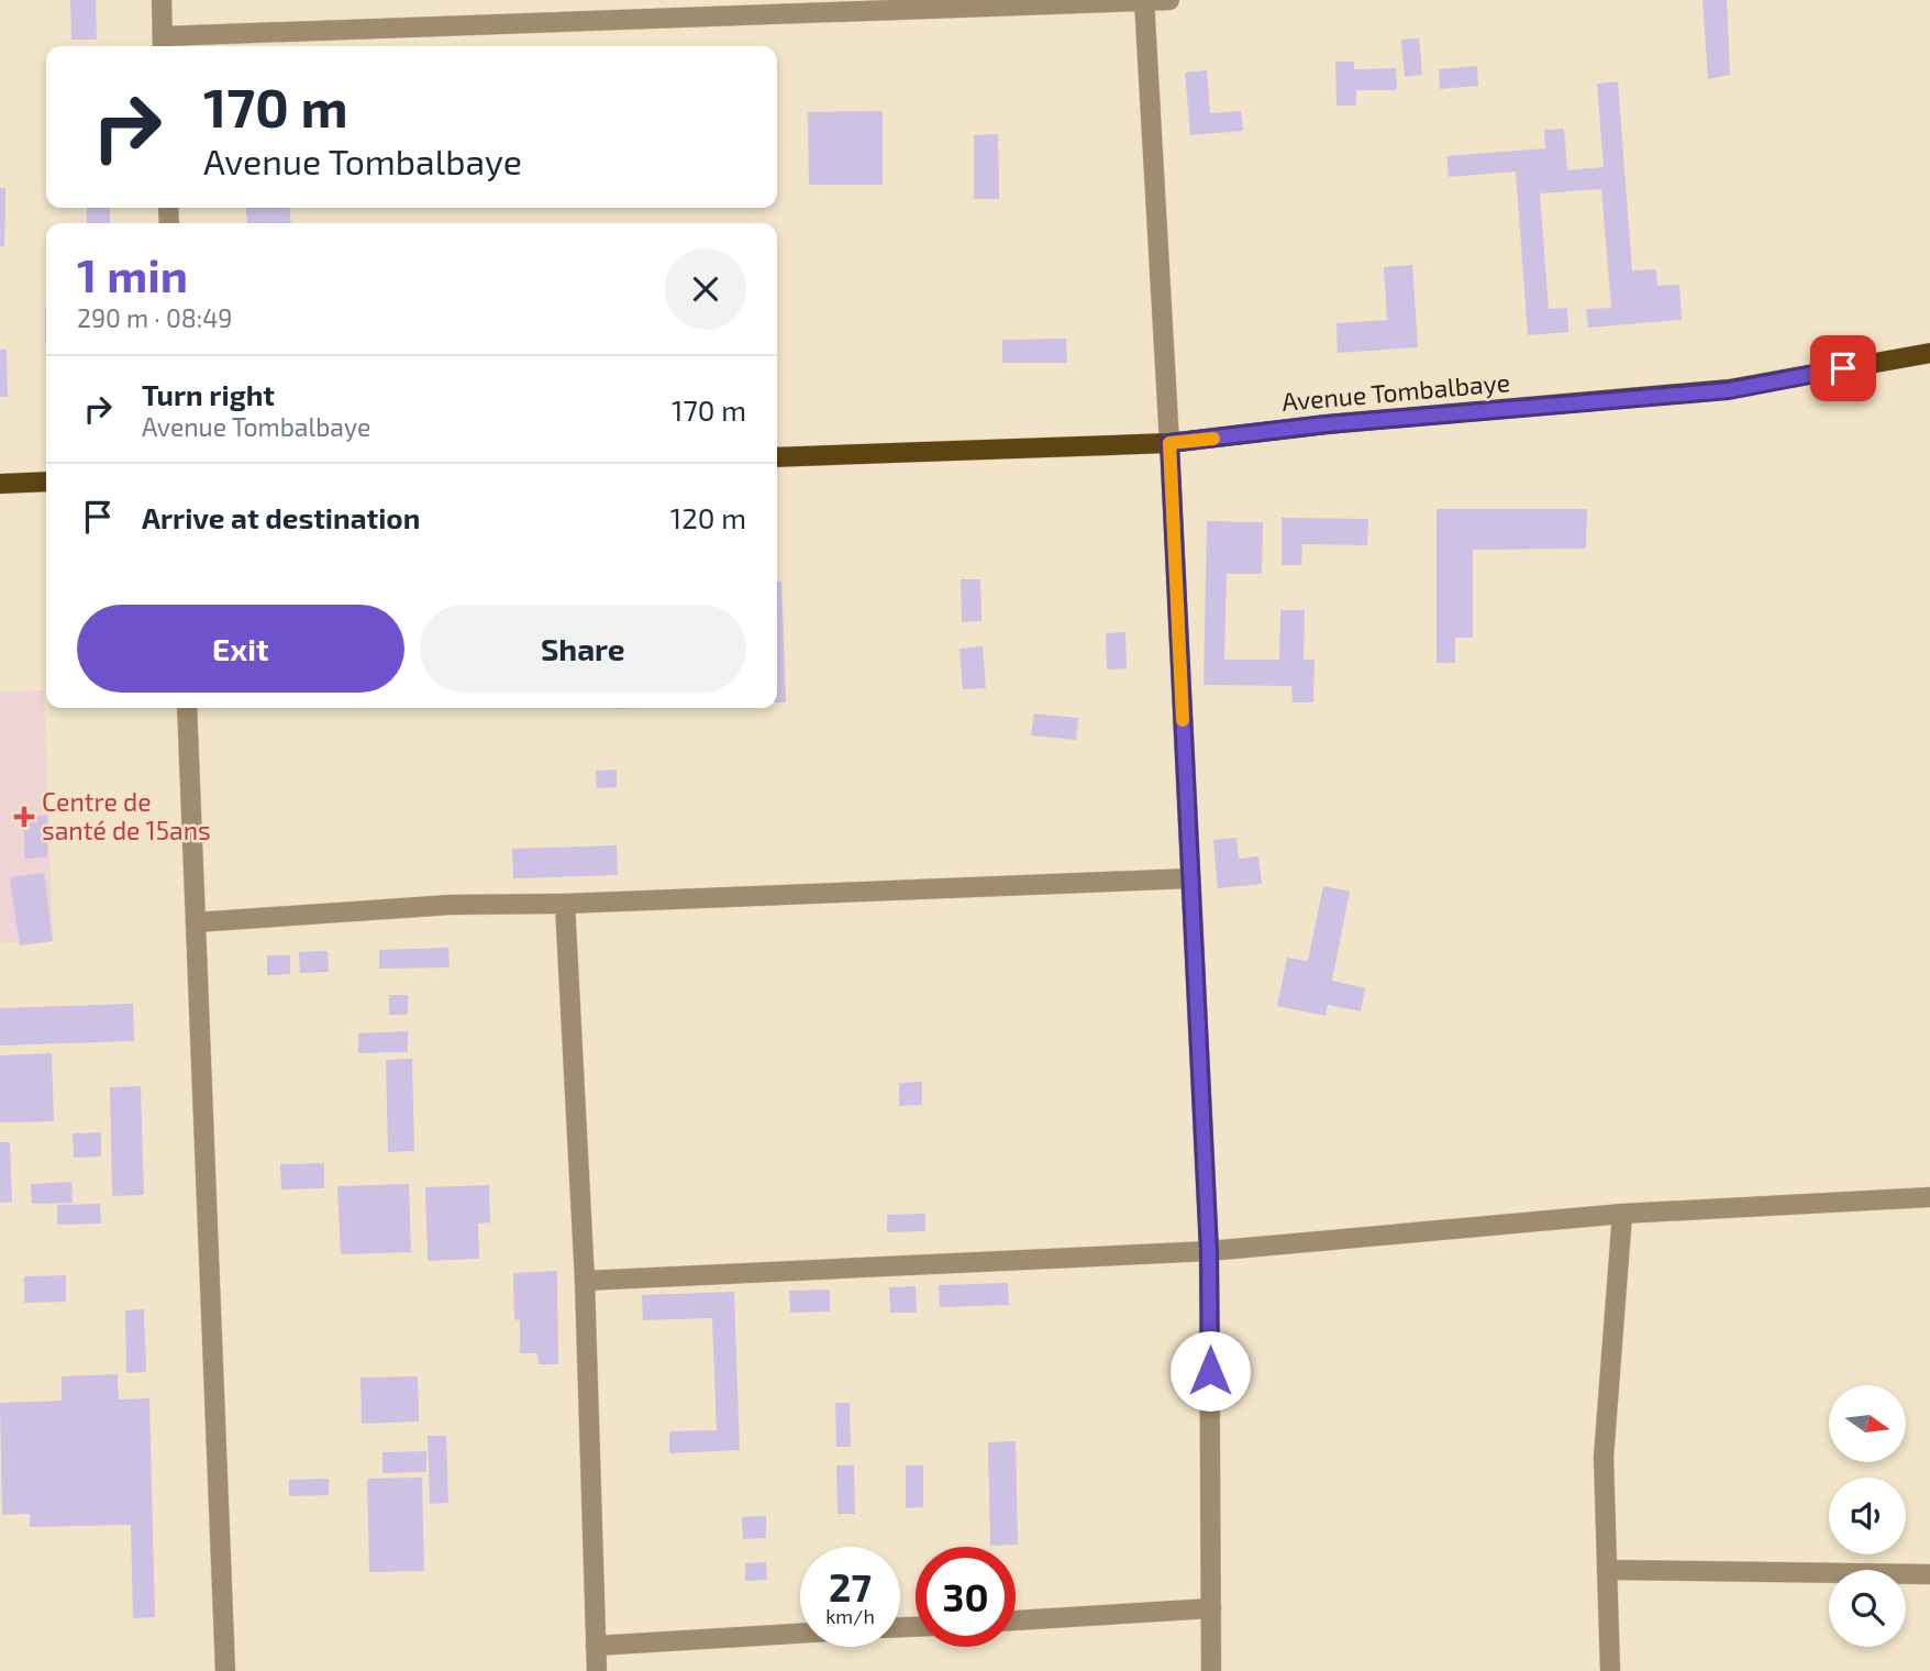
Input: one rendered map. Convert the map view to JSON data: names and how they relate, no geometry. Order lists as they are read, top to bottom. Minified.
{"streets":{"main road":["Avenue Tombalbaye"]},"places":{"health":["Centre de santé de 15ans"]},"north":"right","page":{"turn":["170 m","Avenue Tombalbaye"],"heading":["1 min","290 m · 08:49"],"list":[{"name":"Turn right","note":"Avenue Tombalbaye","value":"170 m"},{"name":"Arrive at destination","value":"120 m"}],"buttons":["Exit","Share"],"speed":"27 km/h","limit":"30"}}
